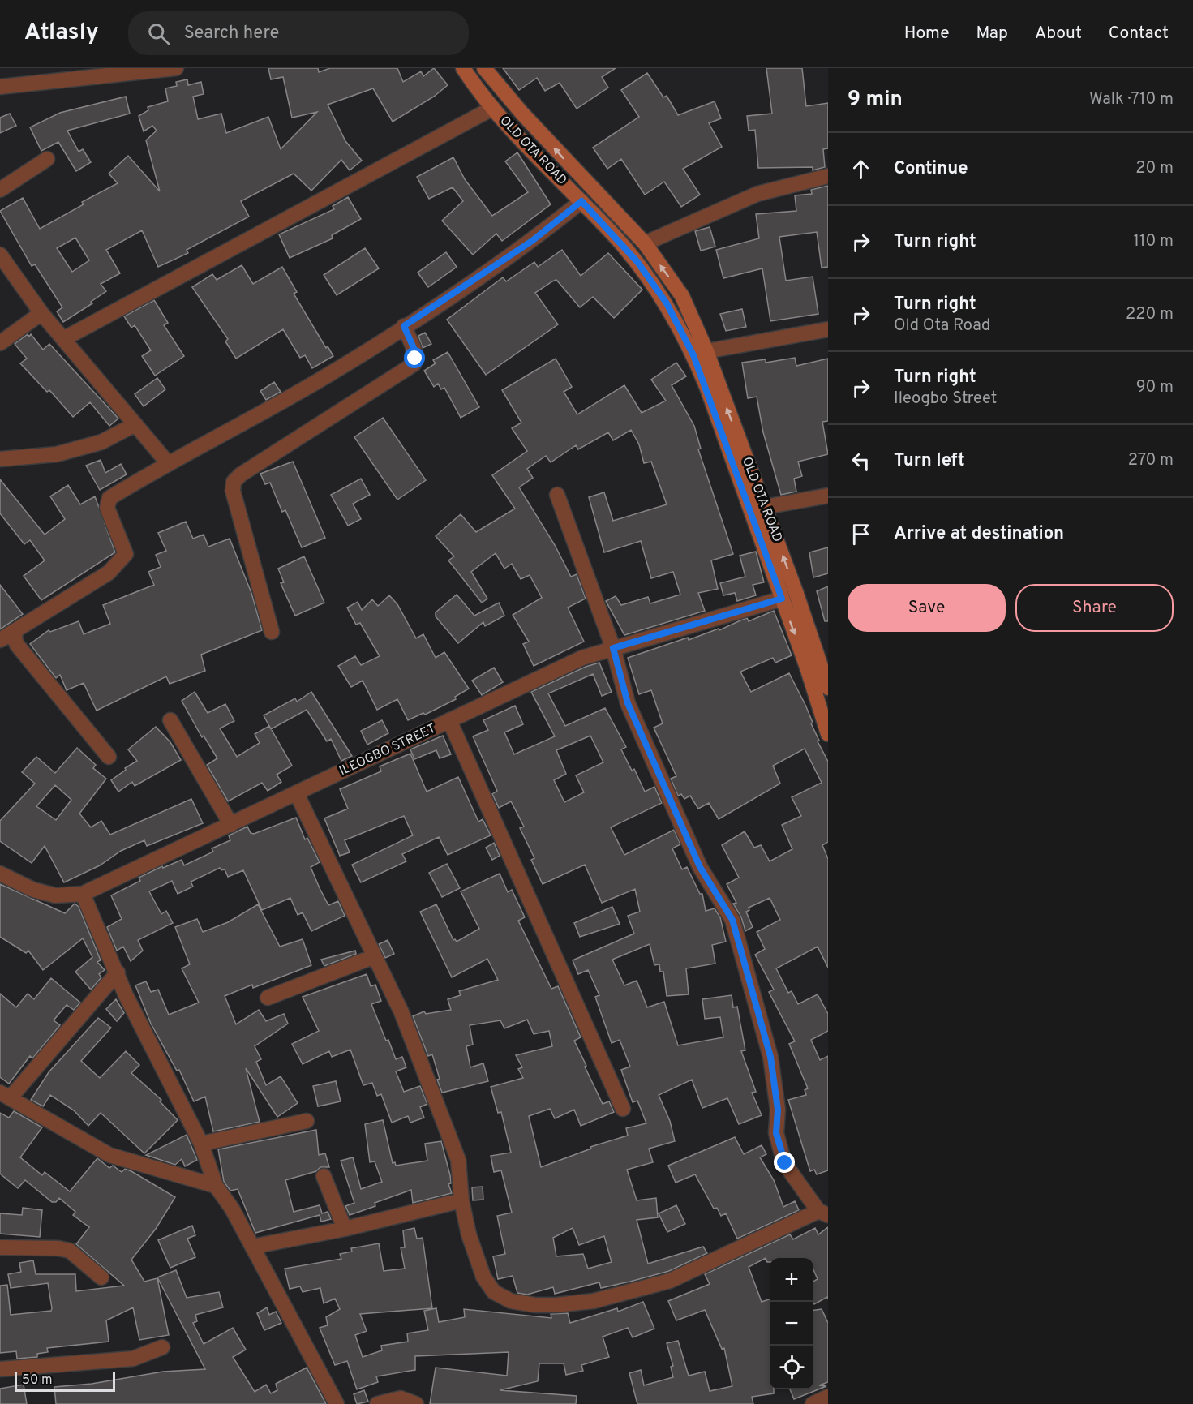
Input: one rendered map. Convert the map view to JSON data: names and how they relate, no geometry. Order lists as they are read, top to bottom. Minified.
{"streets":{"street":["OLD OTA ROAD","ILEOGBO STREET"]},"crossings":[["OLD OTA ROAD","ILEOGBO STREET"]],"scale_bar":"50 m","page":{"header":"Atlasly","search":"Search here","nav":["Home","Map","About","Contact"],"heading":["9 min","Walk · 710 m"],"list":[["Continue","20 m"],["Turn right","110 m"],["Turn right","Old Ota Road","220 m"],["Turn right","Ileogbo Street","90 m"],["Turn left","270 m"],"Arrive at destination"],"buttons":["Save","Share"],"map_buttons":["+","−"],"scale":"50 m"}}
